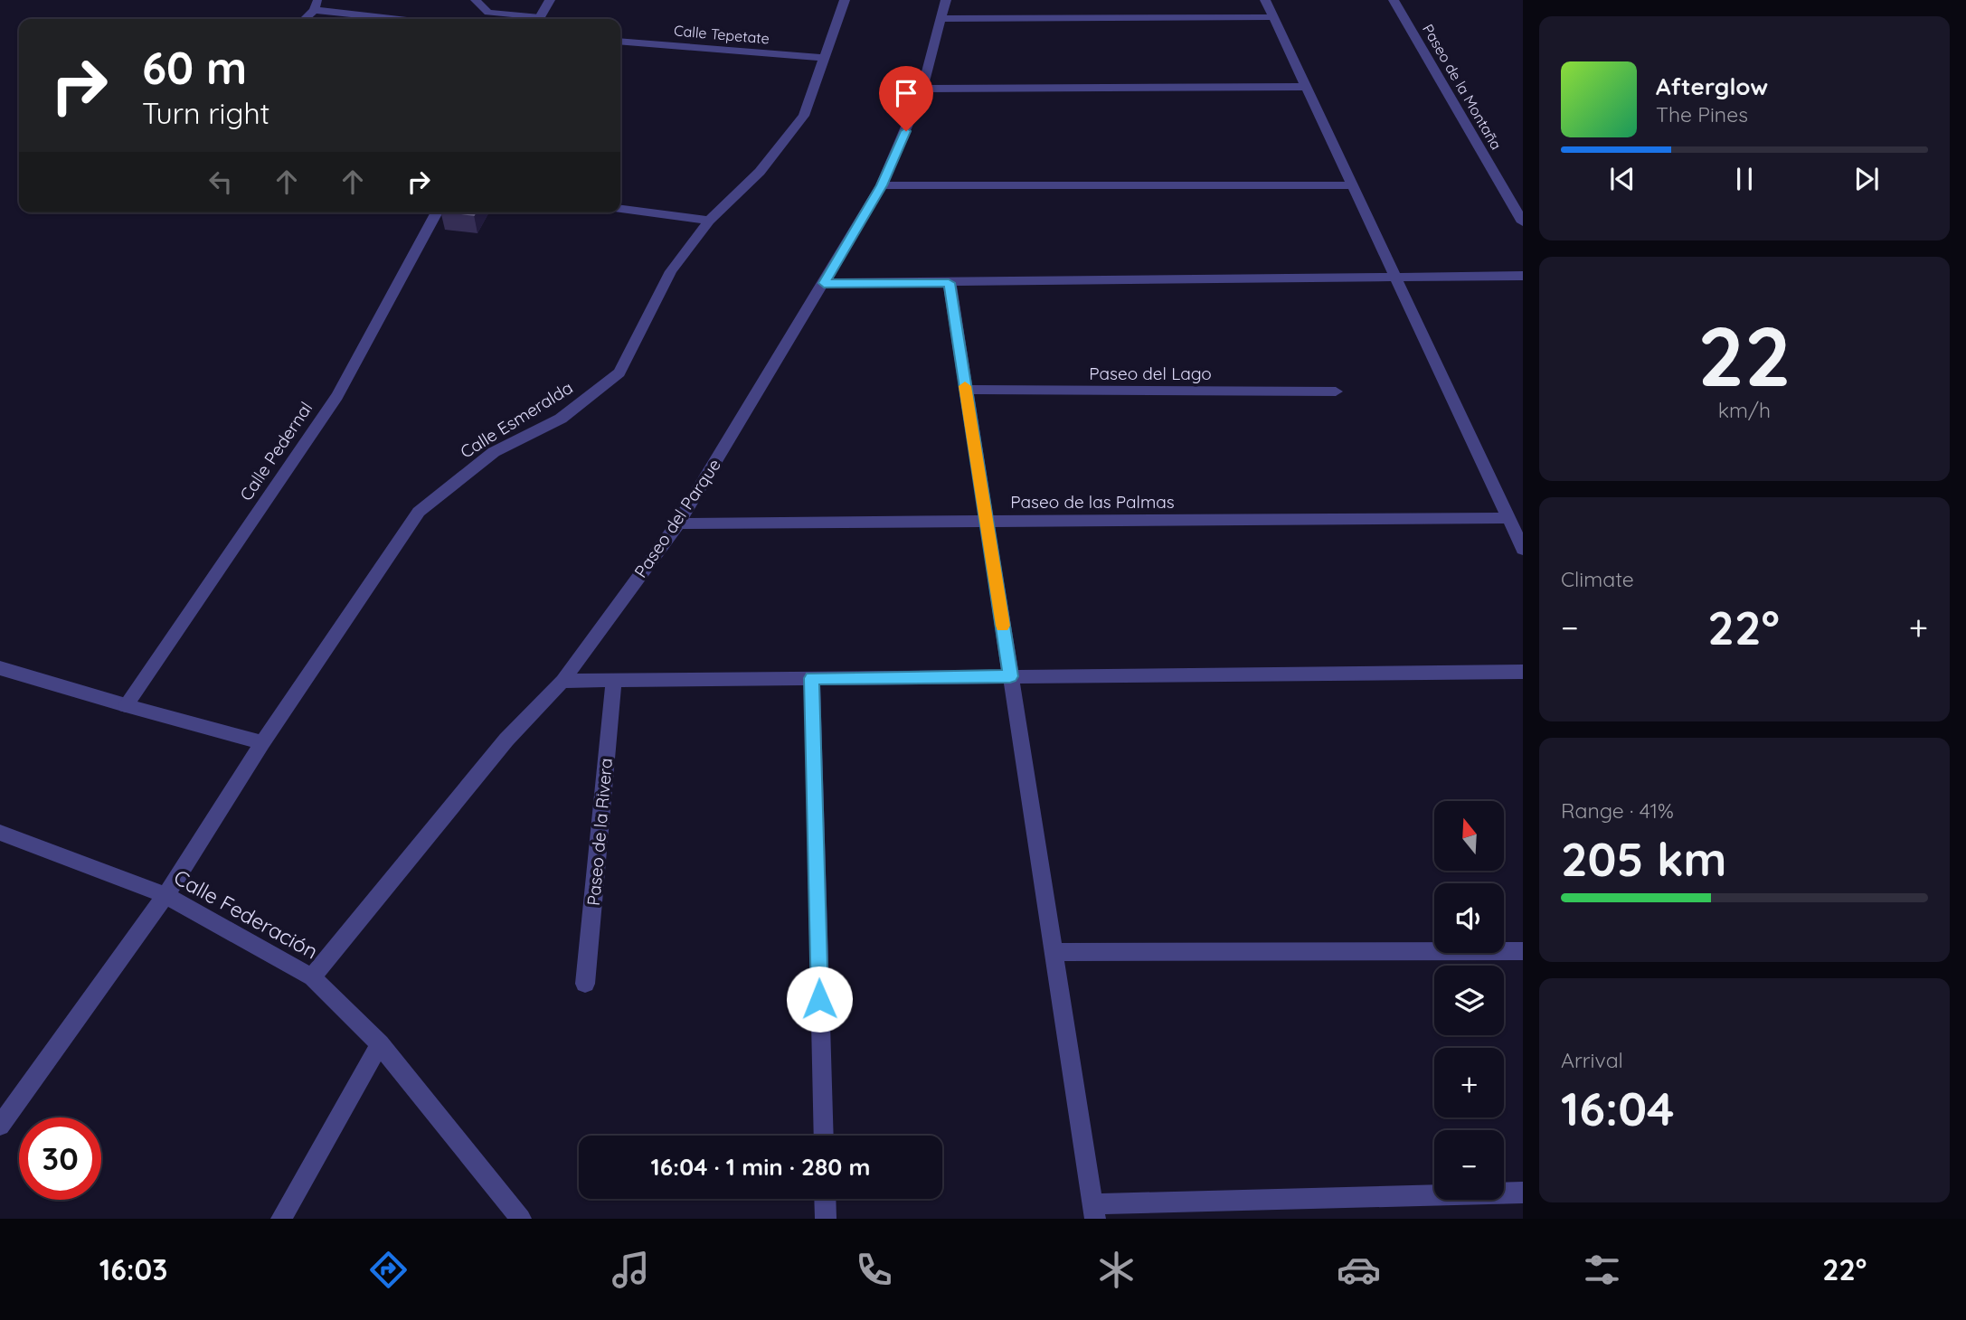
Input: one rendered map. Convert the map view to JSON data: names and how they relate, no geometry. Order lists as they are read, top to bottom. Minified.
{"streets":{"street":["Calle Tepetate","Paseo de la Montaña","Paseo del Lago","Calle Esmeralda","Calle Pedernal","Paseo de las Palmas","Paseo del Parque","Paseo de la Rivera","Calle Federación"]},"crossings":[["Calle Tepetate","Calle Esmeralda"],["Calle Esmeralda","Calle Federación"],["Paseo de las Palmas","Paseo del Parque"],["Paseo del Parque","Calle Federación"]],"north":"top","page":{"turn":["60 m","Turn right"],"song":["Afterglow","The Pines"],"tile":[["22","km/h"],"Climate",["Range · 41%","205 km"],["Arrival","16:04"]],"heat":["−","22°","+"],"map_buttons":["+","−"],"limit":"30","trip":"16:04 · 1 min · 280 m","tabs":["16:03","22°"]}}
